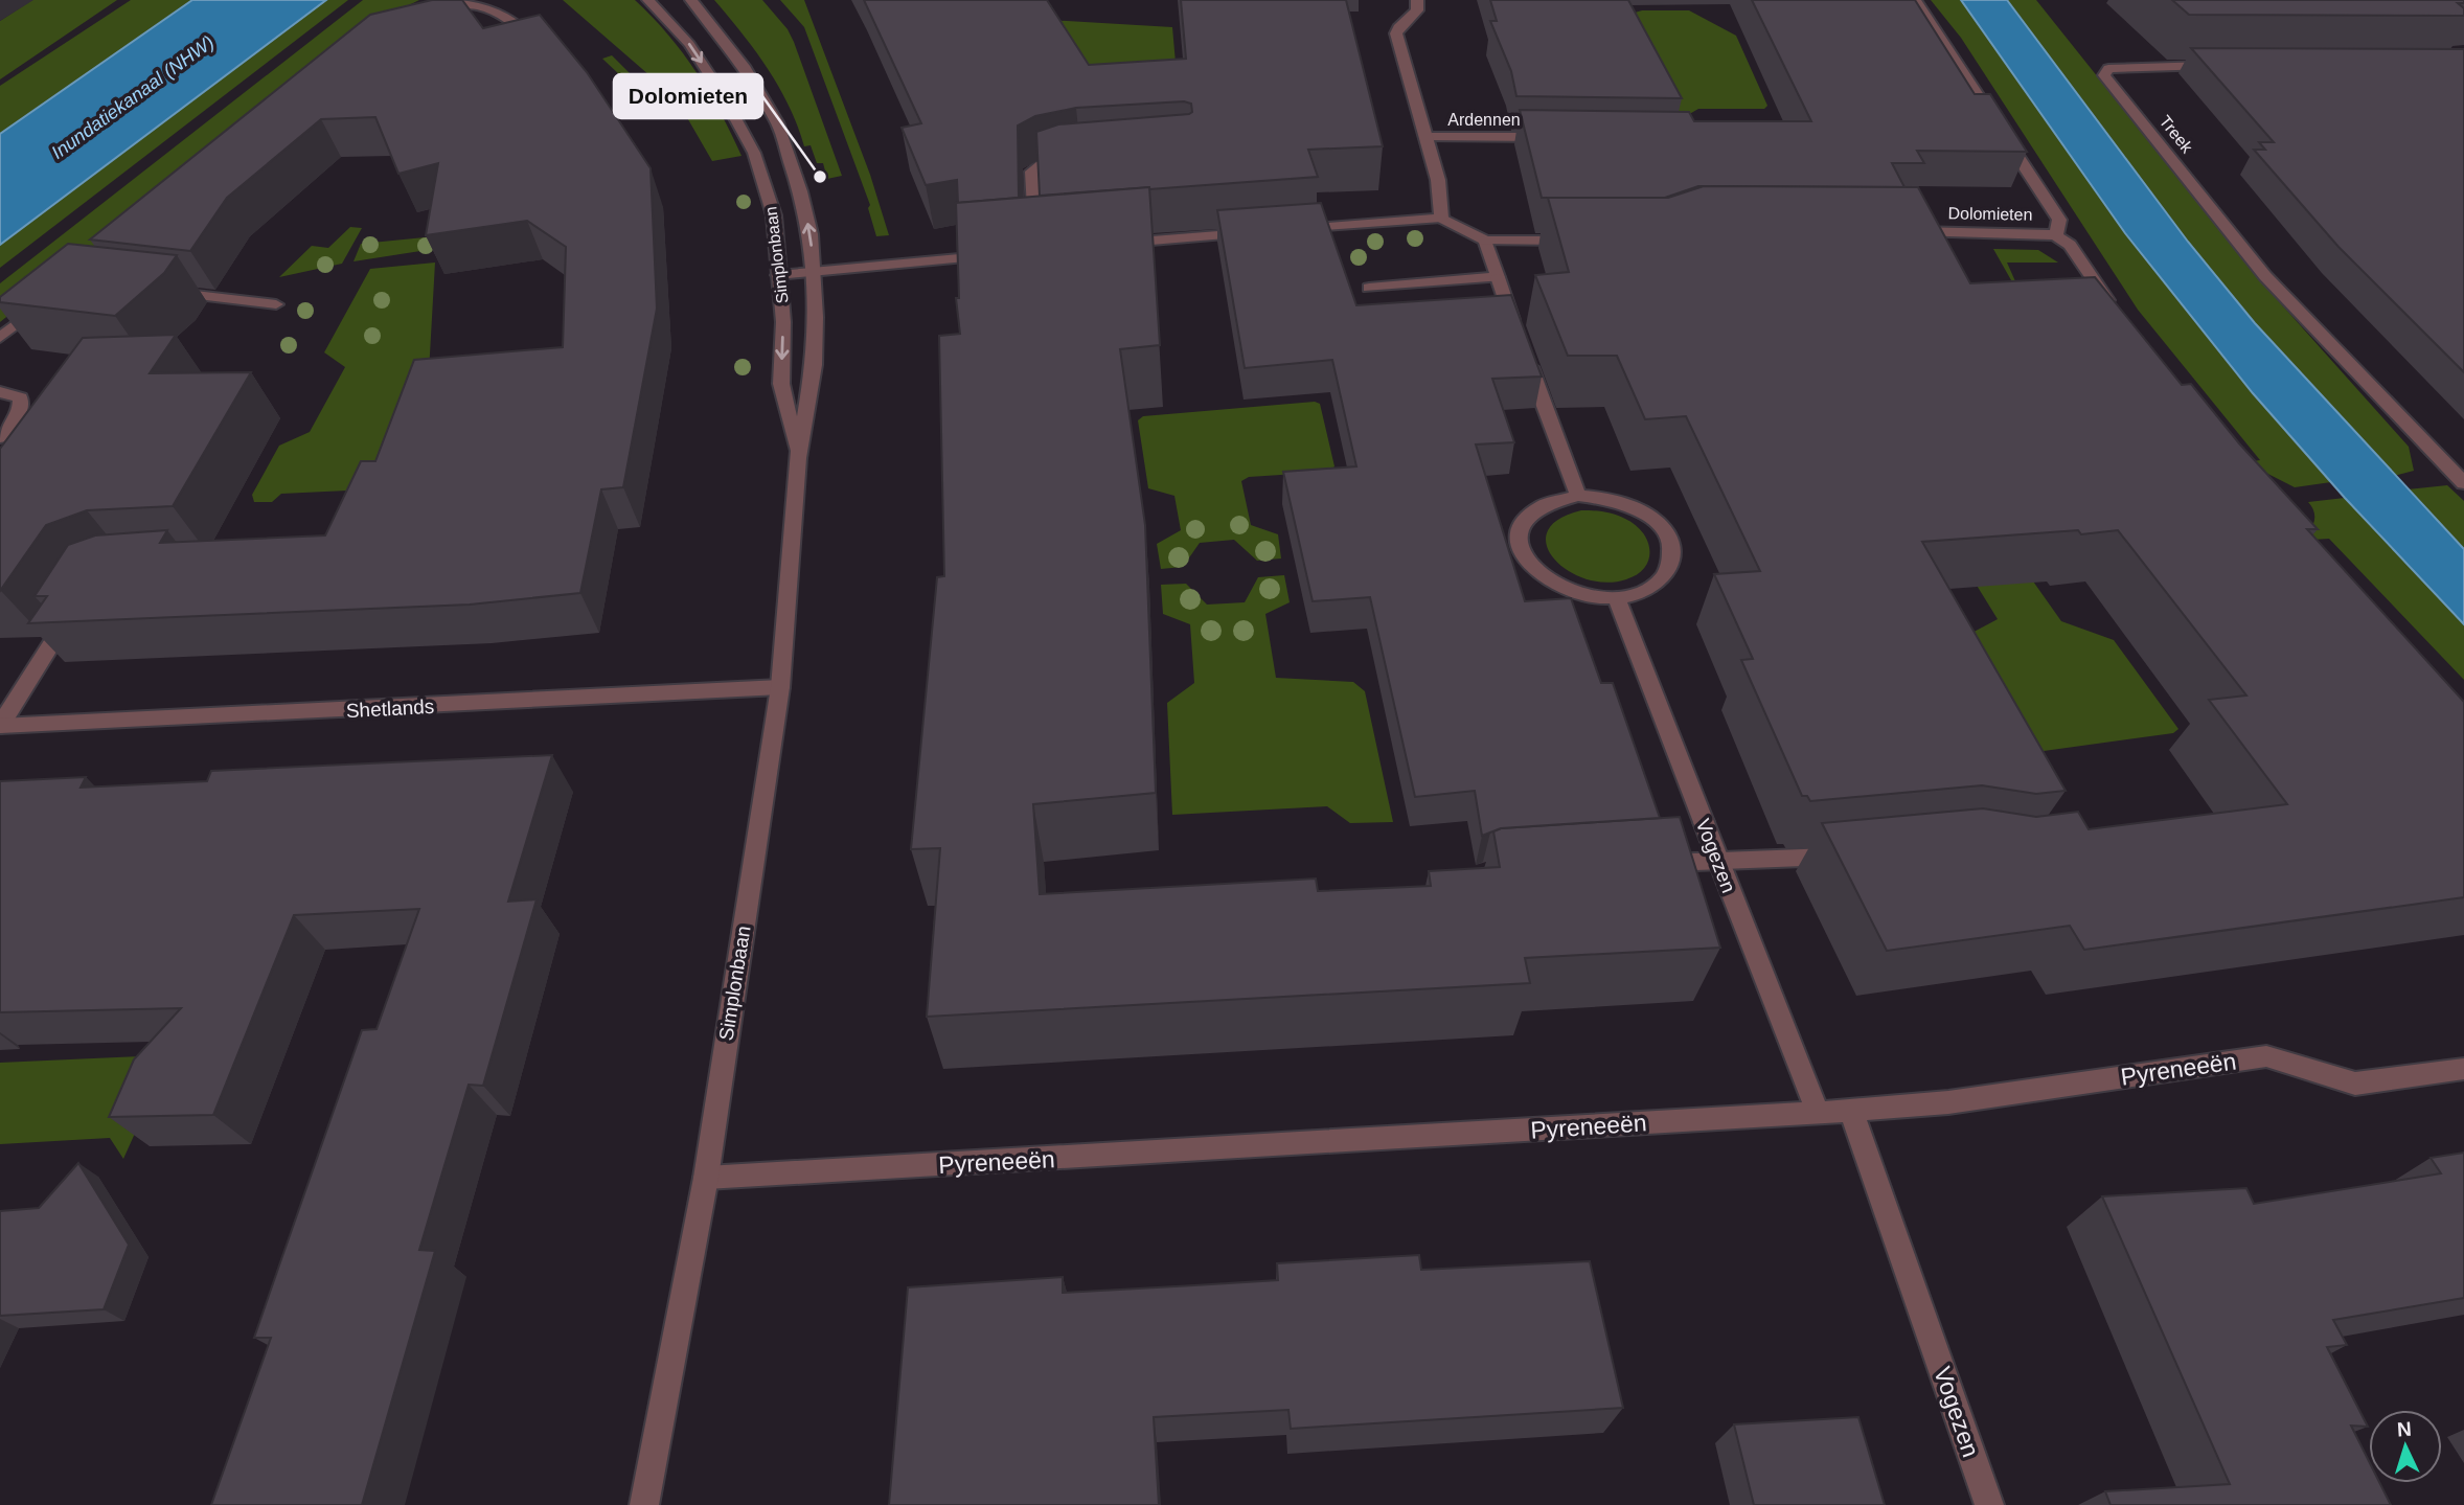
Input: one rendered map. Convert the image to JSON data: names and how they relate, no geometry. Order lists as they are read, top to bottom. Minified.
{"streets":{"street":["Ardennen","Treek","Dolomieten","Simplonbaan","Shetlands","Vogezen","Pyreneeën"]},"crossings":[["Simplonbaan","Shetlands"],["Simplonbaan","Pyreneeën"],["Vogezen","Pyreneeën"]],"water":["Inundatiekanaal (NHW)"],"places":["Dolomieten"],"north":"top"}
